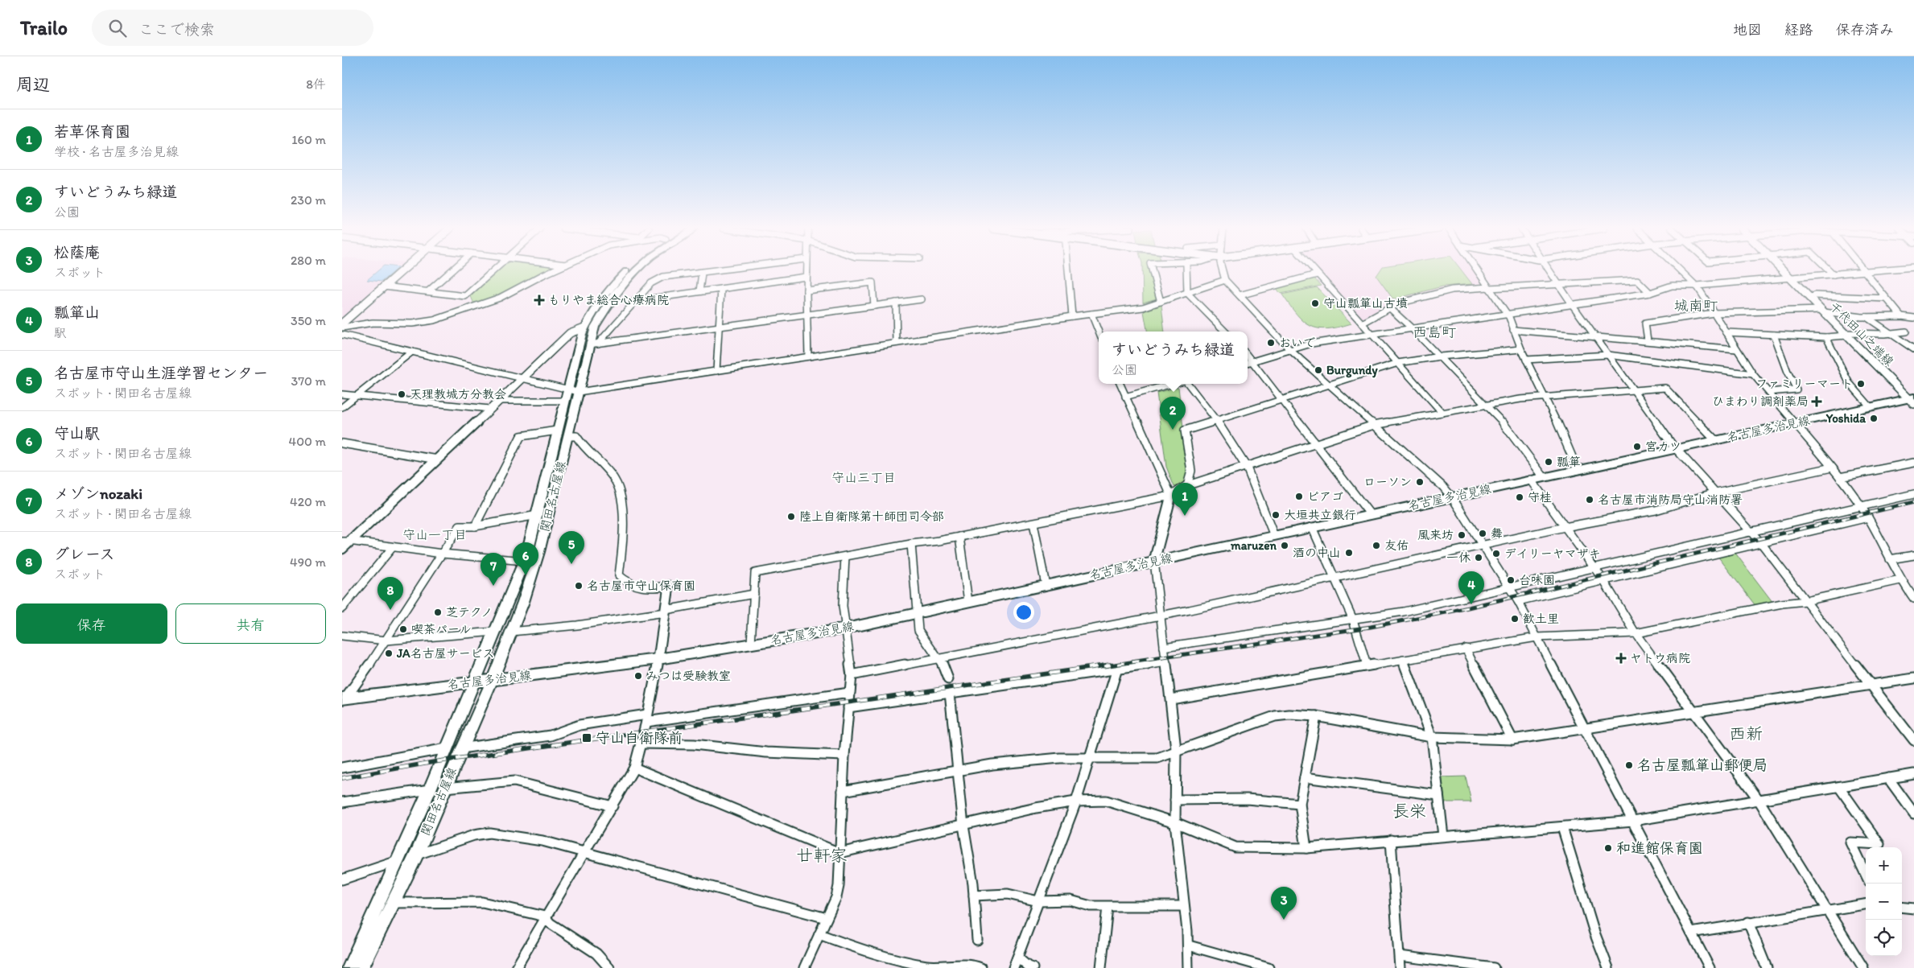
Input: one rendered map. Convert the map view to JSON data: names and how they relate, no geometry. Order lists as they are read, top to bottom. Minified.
{"streets":{"main road":["名古屋多治見線","関田名古屋線"],"street":["千代田山之端線"]},"crossings":[["千代田山之端線","名古屋多治見線"],["名古屋多治見線","関田名古屋線"]],"districts":["城南町","西島町","守山三丁目","守山一丁目","西新","長栄","廿軒家"],"places":{"health":["もりやま総合心療病院","ひまわり調剤薬局","ヤトウ病院"],"other":["守山瓢箪山古墳","おいで","Burgundy","ファミリーマート","天理教城方分教会","Yoshida","宮カツ","瓢箪","ローソン","ピアゴ","守桂","名古屋市消防局守山消防署","大垣共立銀行","陸上自衛隊第十師団司令部","舞","風来坊","maruzen","友佑","酒の中山","デイリーヤマザキ","一休","台味園","名古屋市守山保育園","芝テクノ","歓土里","喫茶パール","JA名古屋サービス","みつは受験教室","名古屋瓢箪山郵便局","和進館保育園"],"transit":["守山自衛隊前"]},"page":{"header":"Trailo","search":"ここで検索","nav":["地図","経路","保存済み"],"heading":["周辺","8件"],"list":[{"mark":"1","name":"若草保育園","note":"学校 · 名古屋多治見線","value":"160 m"},{"mark":"2","name":"すいどうみち緑道","note":"公園","value":"230 m"},{"mark":"3","name":"松蔭庵","note":"スポット","value":"280 m"},{"mark":"4","name":"瓢箪山","note":"駅","value":"350 m"},{"mark":"5","name":"名古屋市守山生涯学習センター","note":"スポット · 関田名古屋線","value":"370 m"},{"mark":"6","name":"守山駅","note":"スポット · 関田名古屋線","value":"400 m"},{"mark":"7","name":"メゾンnozaki","note":"スポット · 関田名古屋線","value":"420 m"},{"mark":"8","name":"グレース","note":"スポット","value":"490 m"}],"popup":["すいどうみち緑道","公園"],"pins":["2","1","5","6","7","4","8","3"],"buttons":["保存","共有"],"map_buttons":["+","−"]}}
